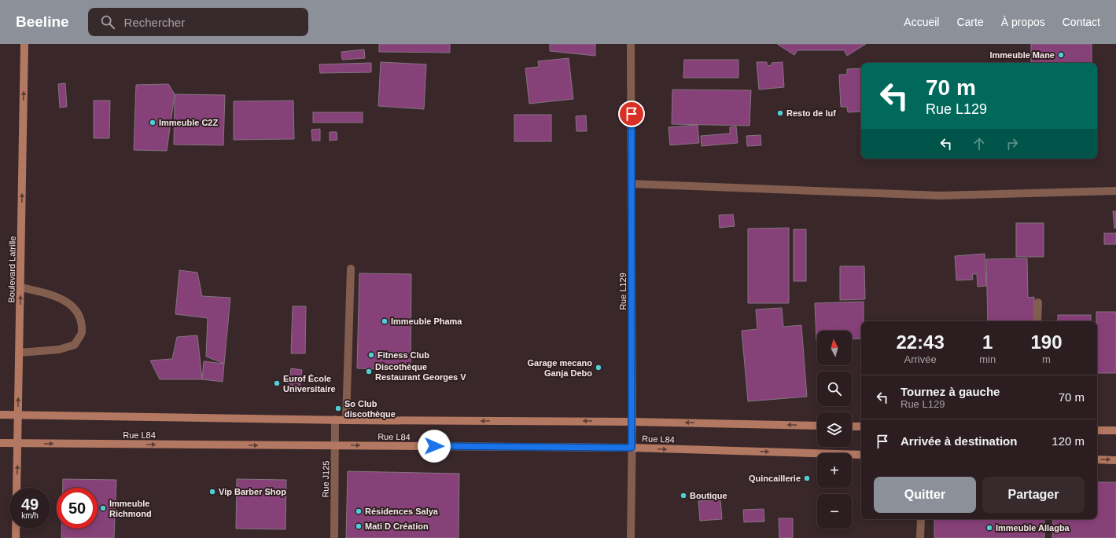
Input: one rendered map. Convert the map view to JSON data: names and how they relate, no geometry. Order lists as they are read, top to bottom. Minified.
{"streets":{"main road":["Boulevard Latrille","Rue L84"],"street":["Rue L129","Rue J125"]},"crossings":[["Boulevard Latrille","Rue L84"],["Rue L129","Rue L84"],["Rue L84","Rue J125"]],"one_way":["Boulevard Latrille"],"places":["Immeuble Mane","Resto de luf","Immeuble C2Z","Immeuble Phama","Fitness Club","Garage mecano Ganja Debo","Discothèque Restaurant Georges V","Eurof École Universitaire","So Club discothèque","Quincaillerie","Vip Barber Shop","Boutique","Immeuble Richmond","Résidences Salya","Mati D Création","Immeuble Allagba"],"north":"top","page":{"header":"Beeline","search":"Rechercher","nav":["Accueil","Carte","À propos","Contact"],"turn":["70 m","Rue L129"],"eta":["22:43","Arrivée","1","min","190","m"],"map_buttons":["+","−"],"list":[{"name":"Tournez à gauche","note":"Rue L129","value":"70 m"},{"name":"Arrivée à destination","value":"120 m"}],"buttons":["Quitter","Partager"],"speed":"49 km/h","limit":"50"}}
